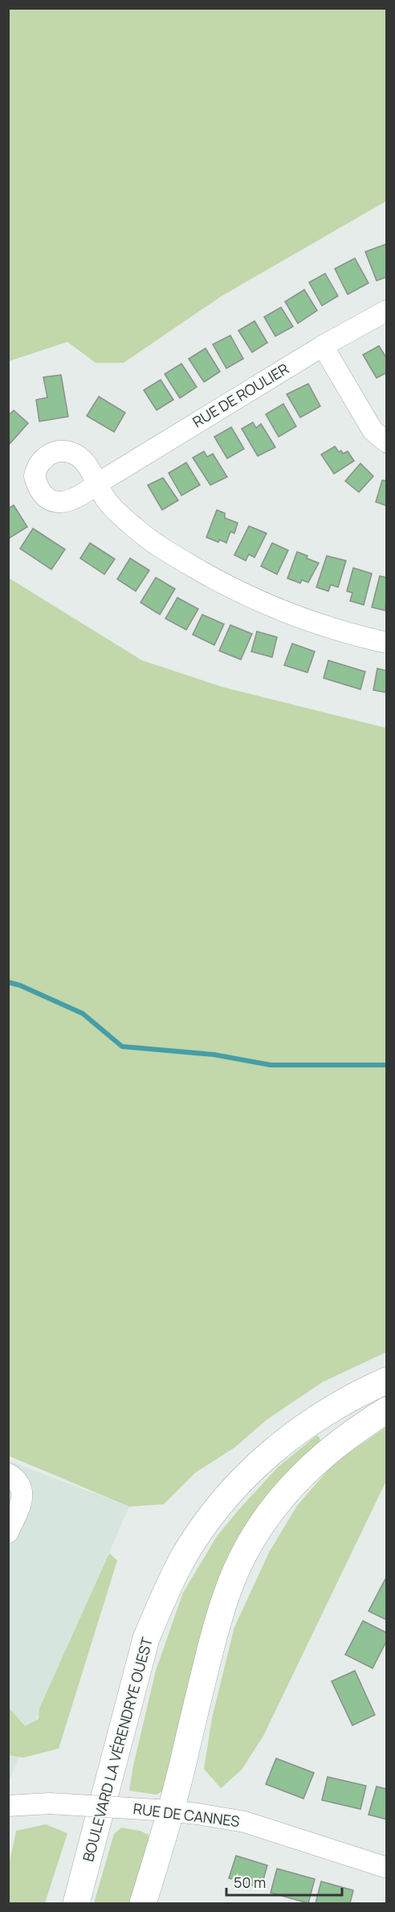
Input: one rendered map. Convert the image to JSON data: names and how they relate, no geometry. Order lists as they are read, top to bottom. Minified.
{"streets":{"main road":["BOULEVARD LA VÉRENDRYE OUEST"],"street":["RUE DE ROULIER","RUE DE CANNES"]},"scale_bar":"50 m"}
